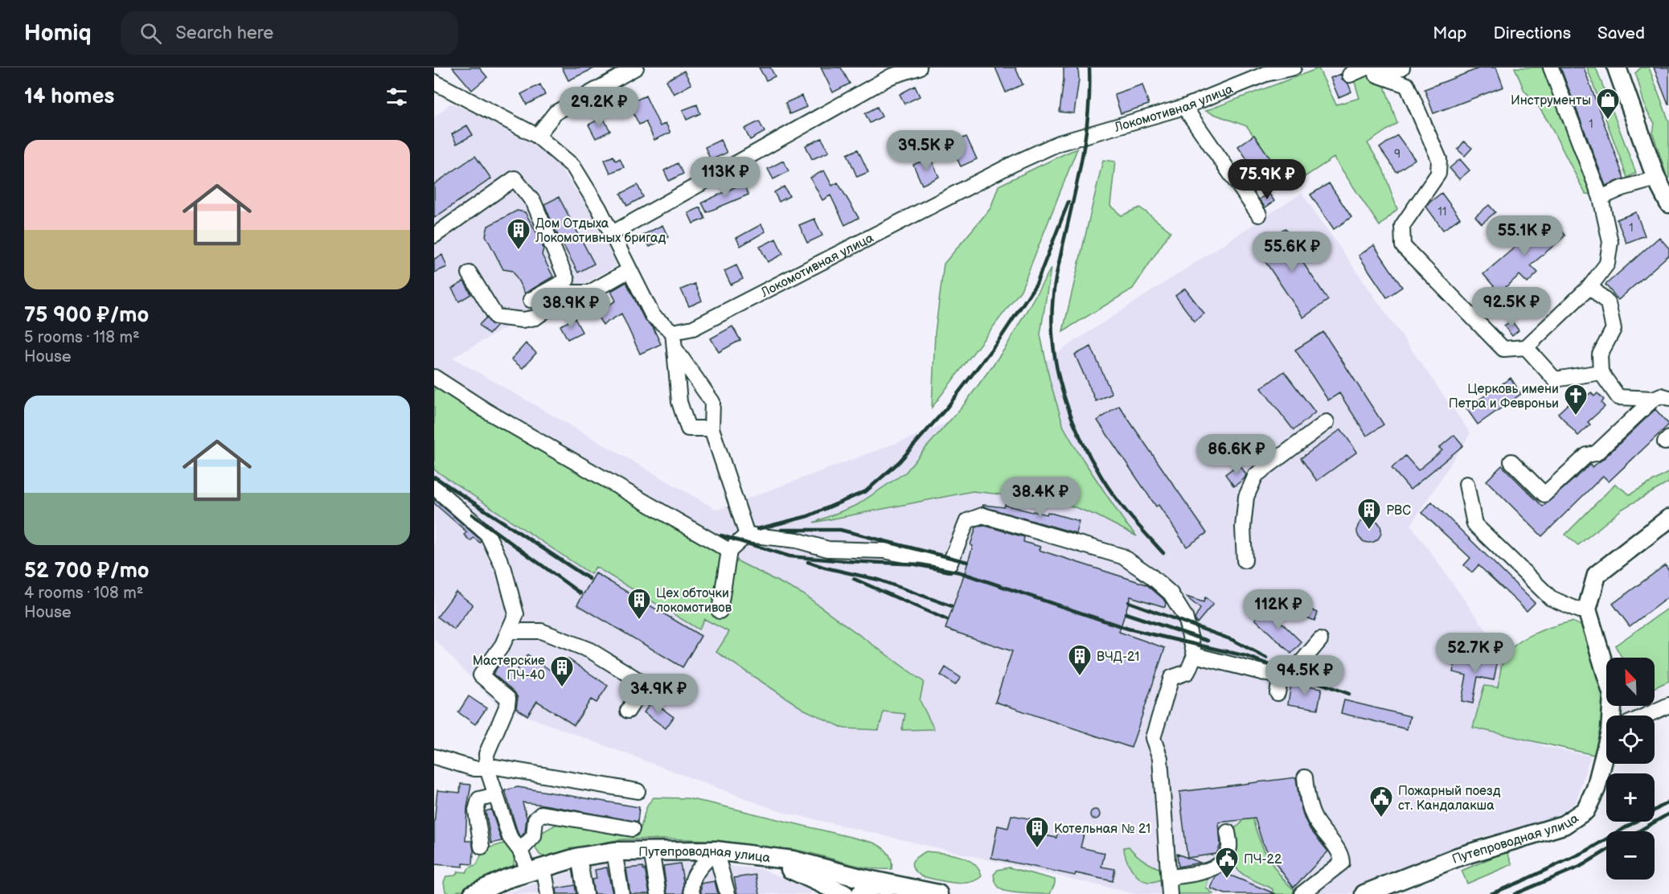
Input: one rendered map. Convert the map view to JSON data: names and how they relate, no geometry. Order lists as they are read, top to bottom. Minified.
{"streets":{"main road":["Путепроводная улица"],"street":["Локомотивная улица"]},"places":{"shop":["Инструменты"],"building":["Дом Отдыха Локомотивных бригад","РВС","Цех обточки локомотивов","ВЧД-21","Мастерские ПЧ-40","Котельная № 21"],"church":["Церковь имени Петра и Февроньи"],"public building":["Пожарный поезд ст. Кандалакша","ПЧ-22"]},"house_numbers":["1","9","11","1"],"north":"top left","page":{"header":"Homiq","search":"Search here","nav":["Map","Directions","Saved"],"heading":"14 homes","price":["29.2K ₽","39.5K ₽","113K ₽","75.9K ₽","55.1K ₽","55.6K ₽","92.5K ₽","38.9K ₽","86.6K ₽","38.4K ₽","112K ₽","52.7K ₽","94.5K ₽","34.9K ₽"],"list":[{"name":"75 900 ₽/mo","note":"5 rooms · 118 m² · House"},{"name":"52 700 ₽/mo","note":"4 rooms · 108 m² · House"}],"map_buttons":["+","−"]}}
